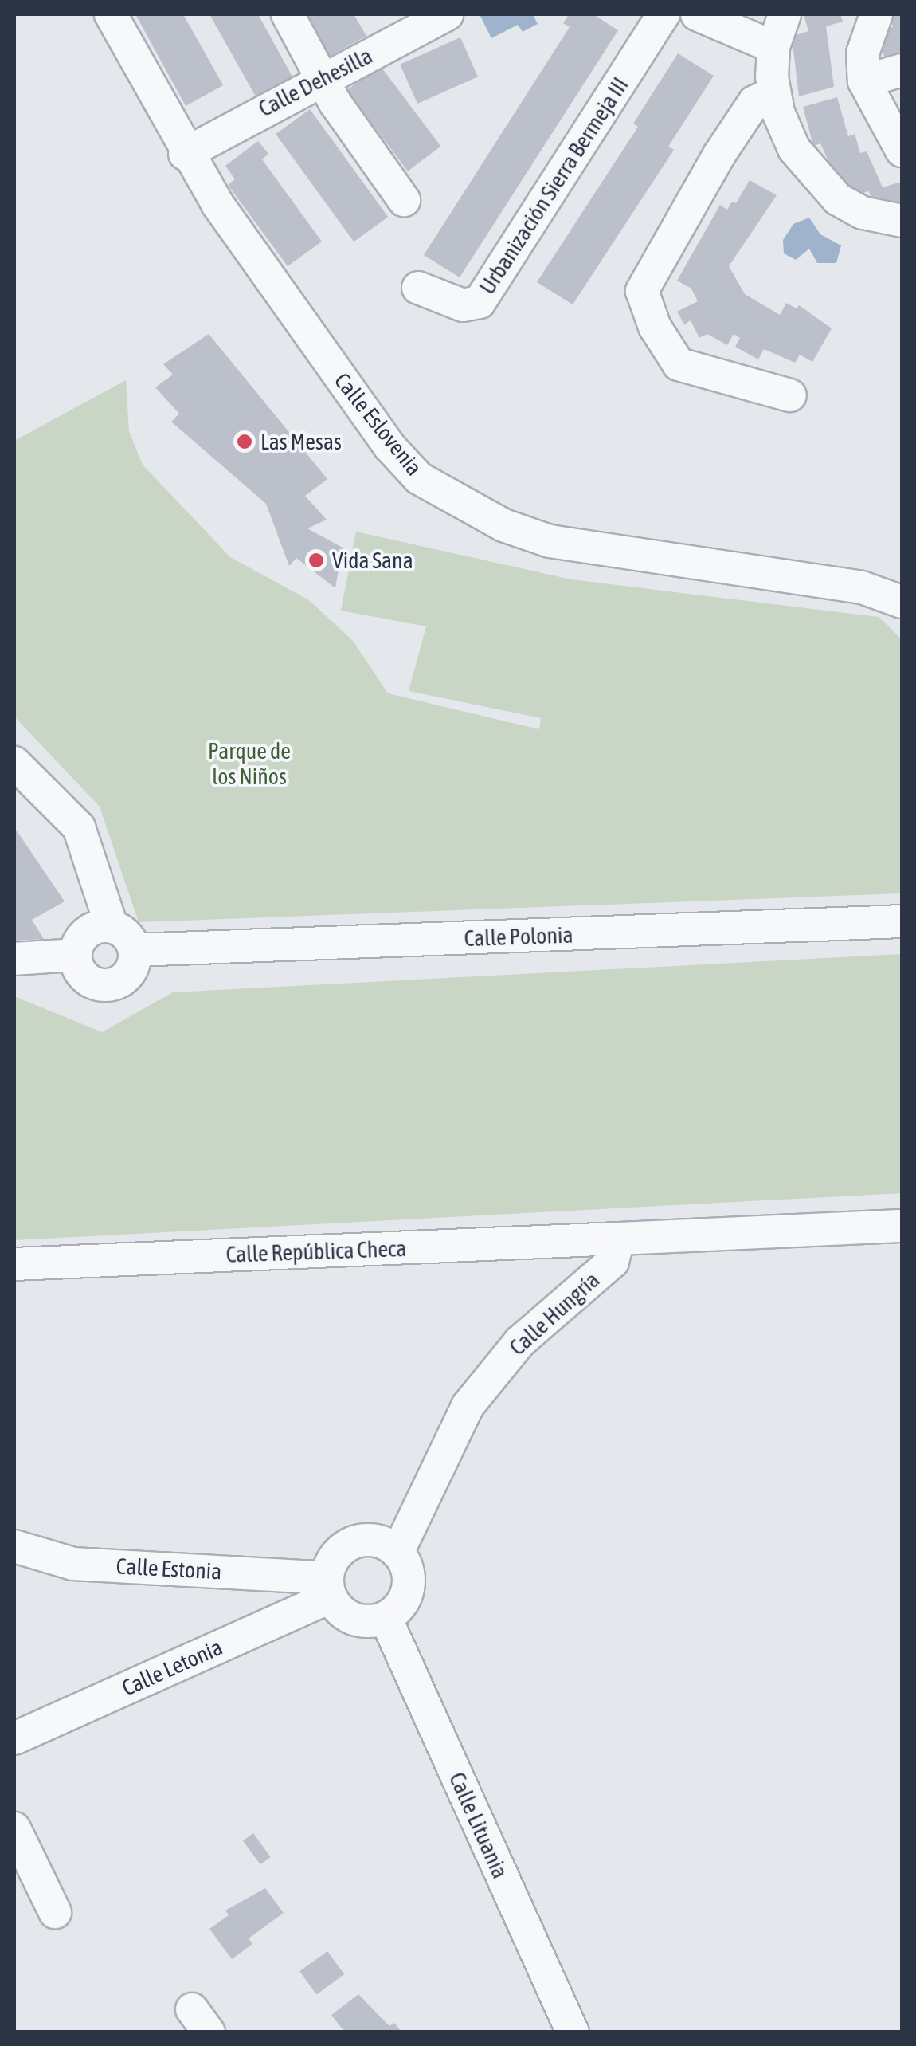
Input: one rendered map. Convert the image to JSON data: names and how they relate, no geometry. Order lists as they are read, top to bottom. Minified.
{"streets":{"street":["Calle Dehesilla","Urbanización Sierra Bermeja III","Calle Eslovenia","Calle Polonia","Calle República Checa","Calle Hungría","Calle Estonia","Calle Letonia","Calle Lituania"]},"crossings":[["Calle Dehesilla","Calle Eslovenia"],["Calle República Checa","Calle Hungría"],["Calle Hungría","Calle Estonia"],["Calle Hungría","Calle Letonia"],["Calle Hungría","Calle Lituania"],["Calle Estonia","Calle Letonia"],["Calle Estonia","Calle Lituania"],["Calle Letonia","Calle Lituania"]],"parks":["Parque de los Niños"],"places":["Las Mesas","Vida Sana"]}
